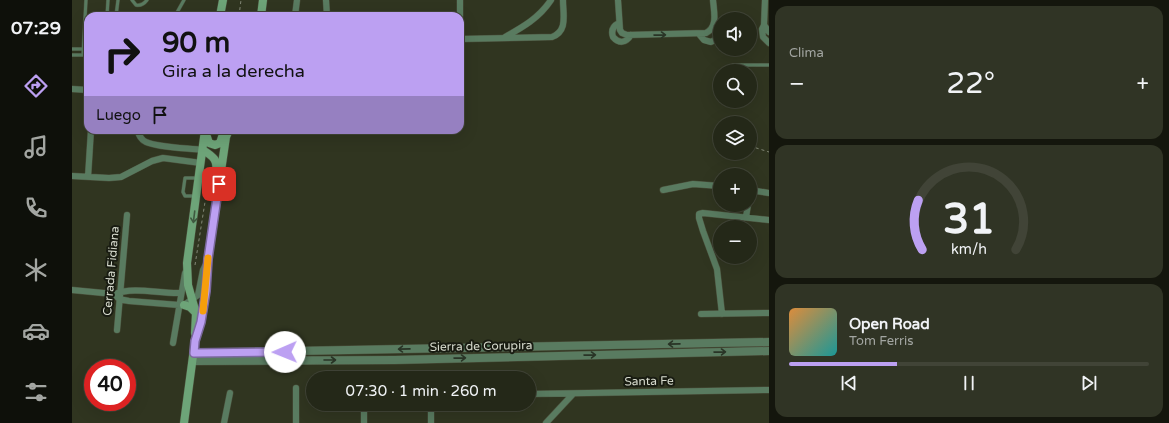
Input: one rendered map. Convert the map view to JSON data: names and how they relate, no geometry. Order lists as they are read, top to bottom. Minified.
{"streets":{"street":["Cerrada Fidiana","Sierra de Corupira","Santa Fe"]},"page":{"tabs":"07:29","tile":"Clima","map_buttons":["+","−"],"turn":["90 m","Gira a la derecha"],"heat":["−","22°","+"],"then":"Luego","song":["Open Road","Tom Ferris"],"limit":"40","trip":"07:30 · 1 min · 260 m","gauge":["31","km/h"]}}
